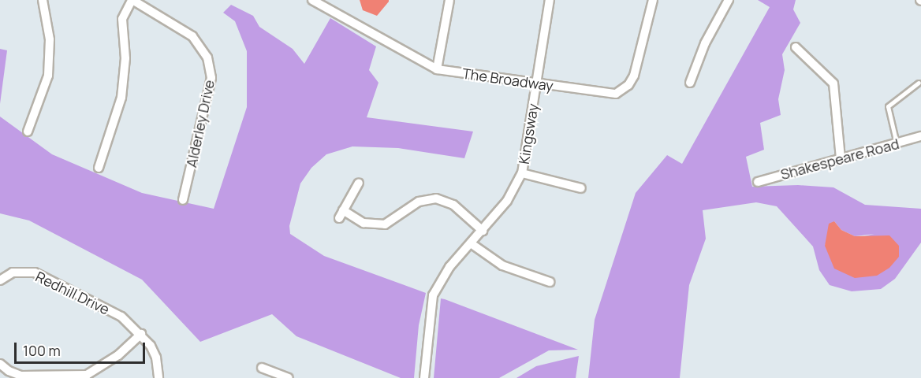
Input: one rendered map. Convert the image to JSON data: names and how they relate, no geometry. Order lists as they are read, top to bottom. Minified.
{"streets":{"street":["The Broadway","Alderley Drive","Kingsway","Shakespeare Road","Redhill Drive"]},"crossings":[["The Broadway","Kingsway"]],"scale_bar":"100 m"}
